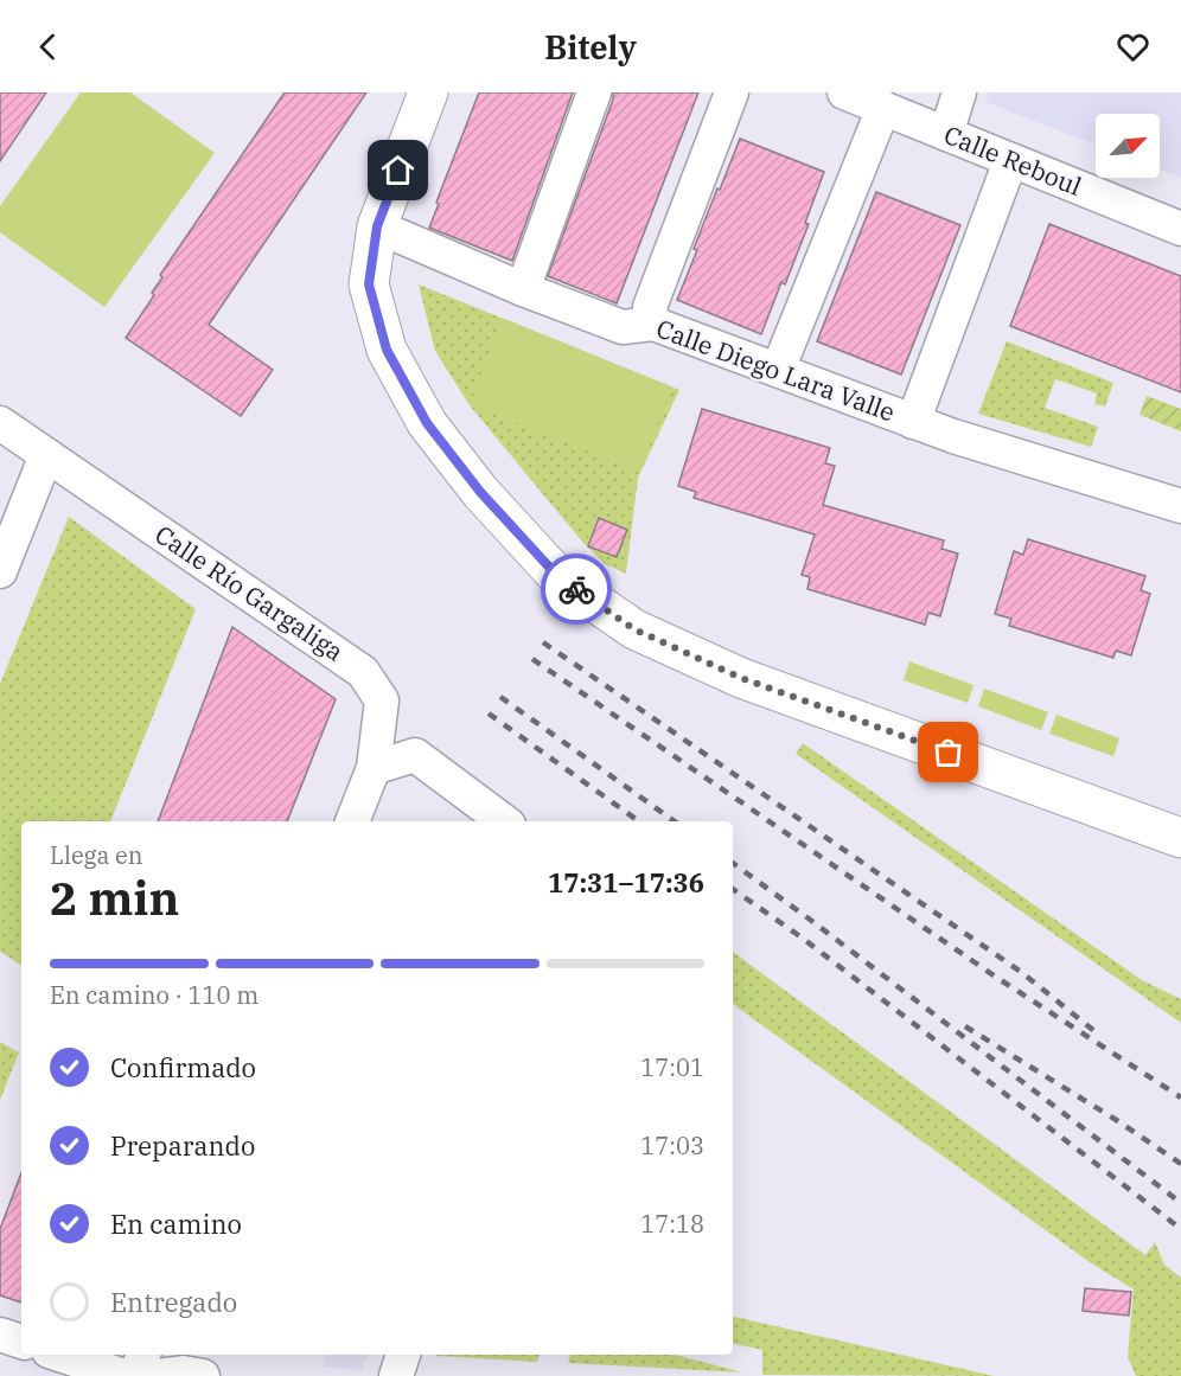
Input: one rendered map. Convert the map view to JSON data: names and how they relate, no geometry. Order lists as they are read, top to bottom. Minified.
{"streets":{"street":["Calle Reboul","Calle Diego Lara Valle","Calle Río Gargaliga"]},"north":"top right","page":{"header":"Bitely","heading":["2 min","Llega en","17:31–17:36"],"bar":"En camino · 110 m","list":[["Confirmado","17:01"],["Preparando","17:03"],["En camino","17:18"],"Entregado"]}}
